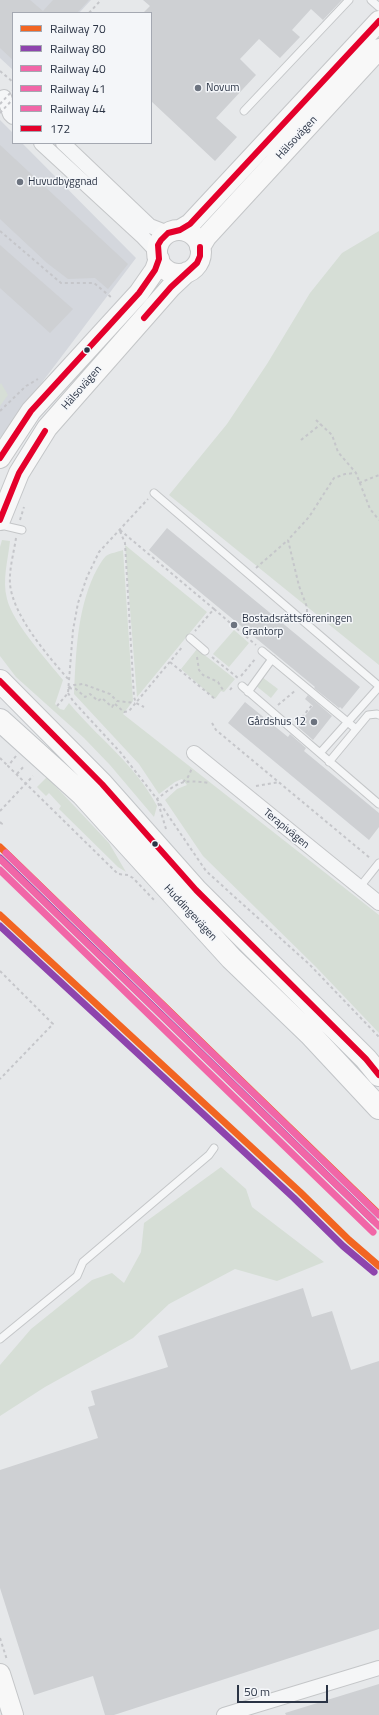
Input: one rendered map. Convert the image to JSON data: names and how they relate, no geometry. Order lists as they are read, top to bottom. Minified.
{"streets":{"main road":["Huddingevägen"],"street":["Hälsovägen","Terapivägen"]},"places":["Novum","Huvudbyggnad","Bostadsrättsföreningen Grantorp","Gårdshus 12"],"lines":["transit line 172","rail line 70","rail line 44","rail line 80","rail line 40","rail line 41"],"legend":["Railway 70","Railway 80","Railway 40","Railway 41","Railway 44","172"],"scale_bar":"50 m"}
